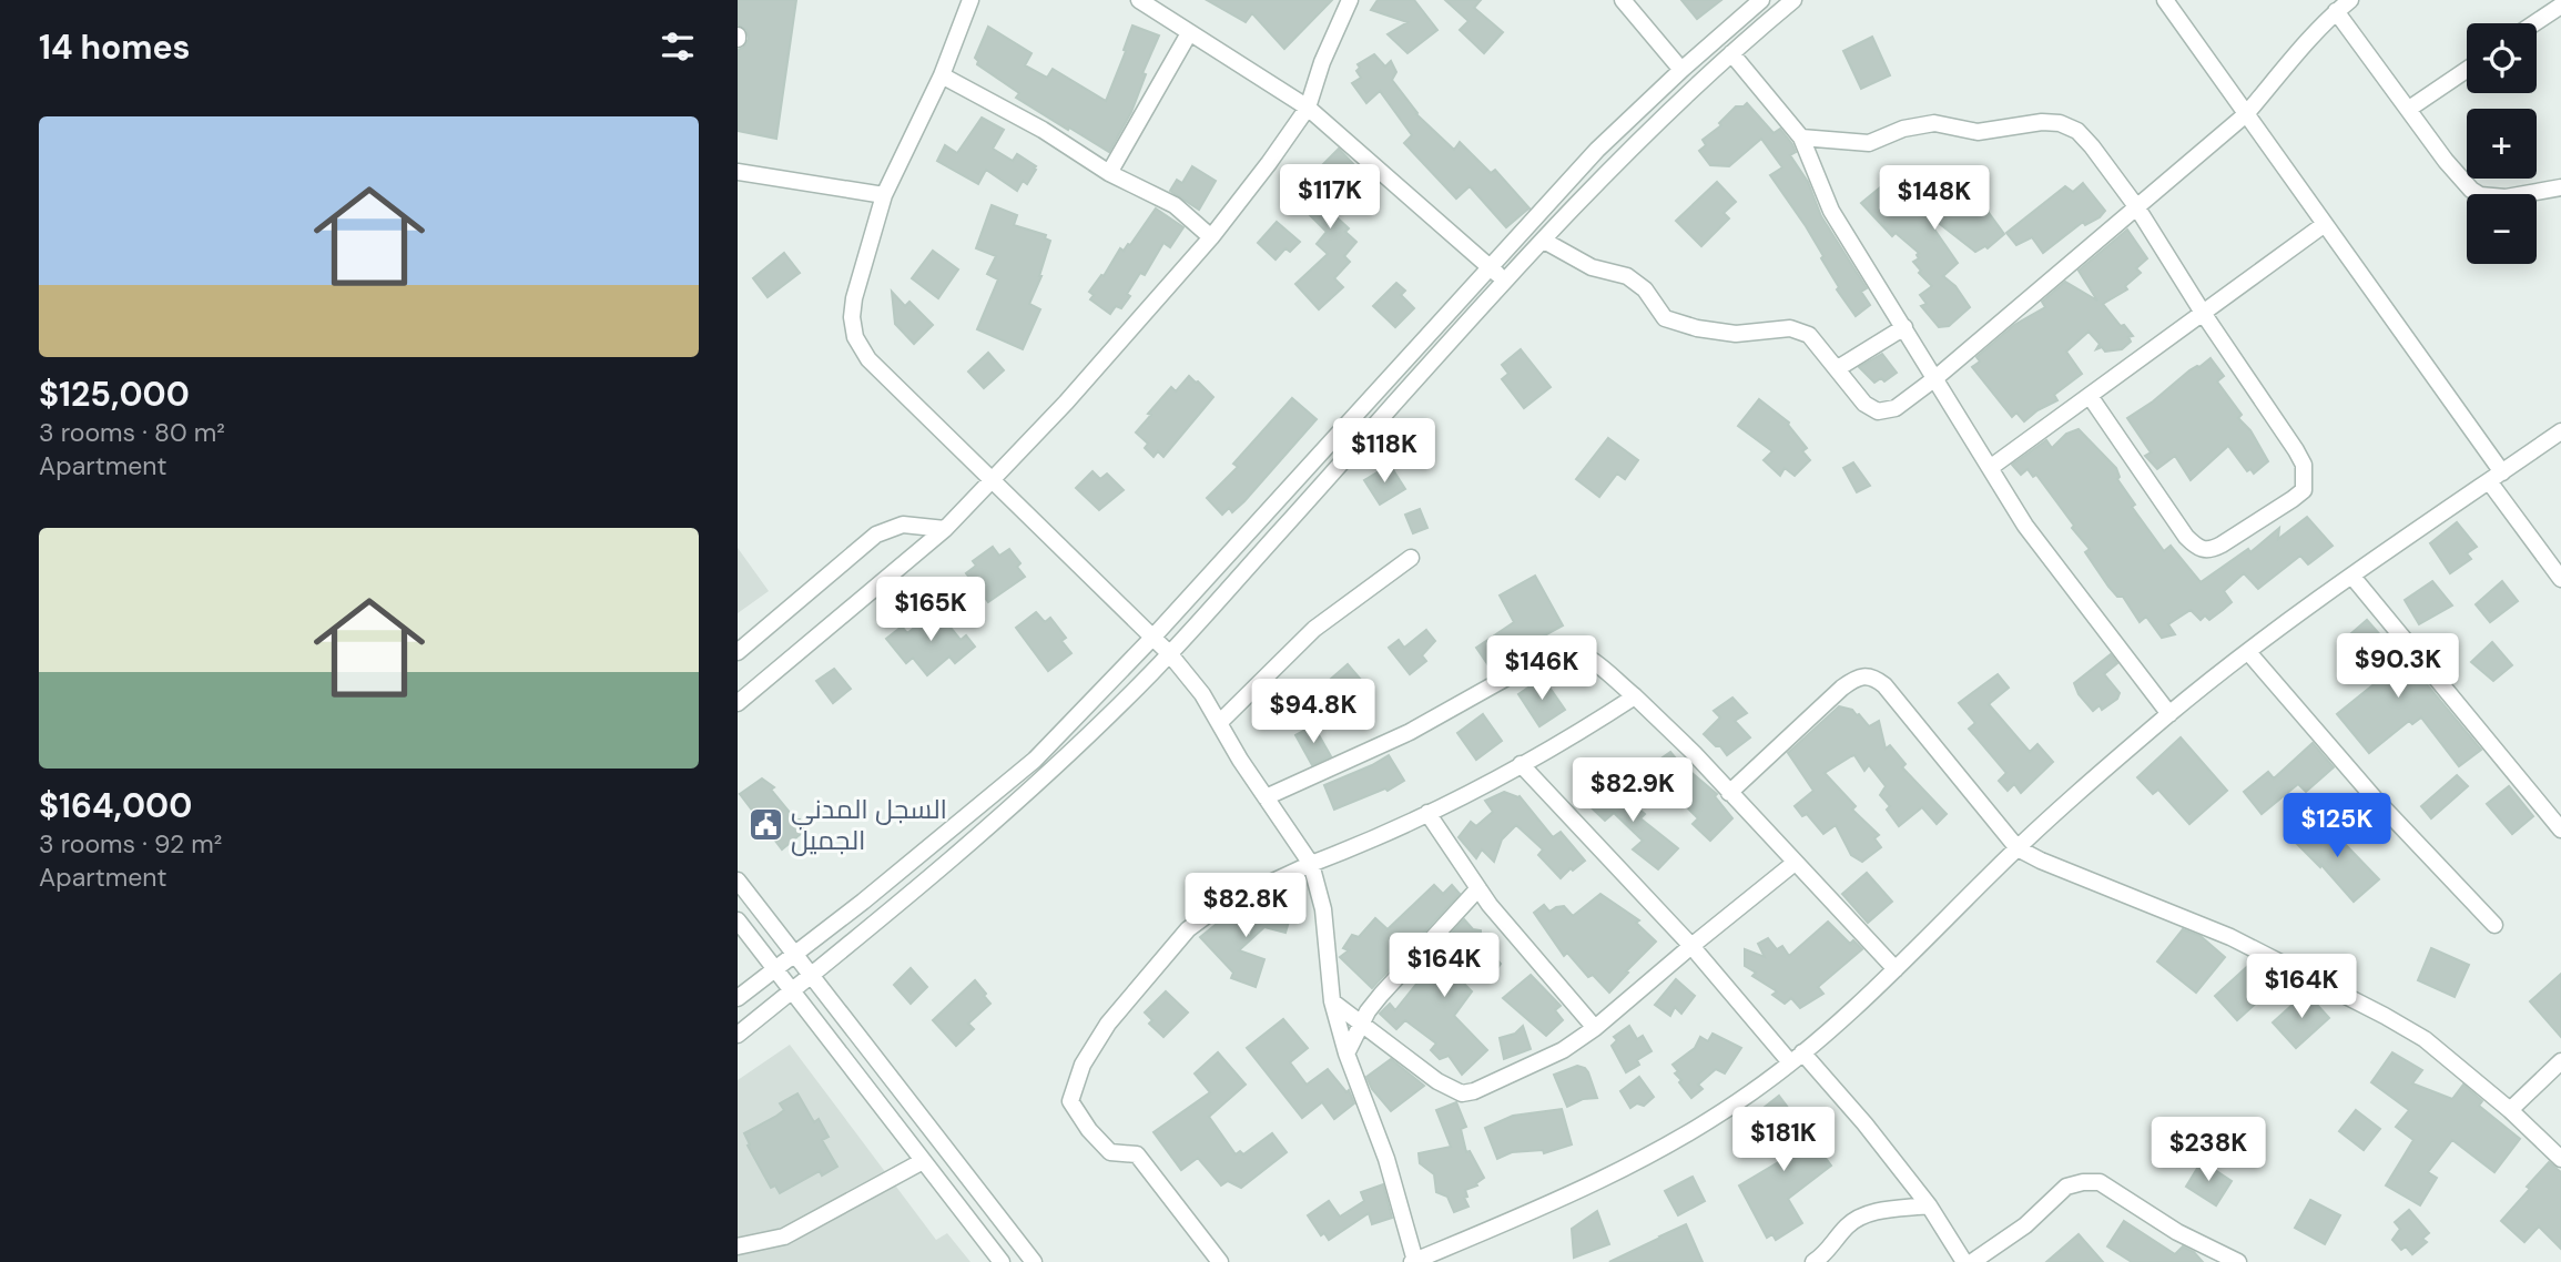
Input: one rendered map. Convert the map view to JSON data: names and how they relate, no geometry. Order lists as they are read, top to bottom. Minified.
{"places":{"public building":["السجل المدني الجميل"]},"page":{"heading":"14 homes","map_buttons":["+","−"],"list":[{"name":"$125,000","note":"3 rooms · 80 m² · Apartment"},{"name":"$164,000","note":"3 rooms · 92 m² · Apartment"}],"price":["$117K","$148K","$118K","$165K","$90.3K","$146K","$94.8K","$82.9K","$125K","$82.8K","$164K","$164K","$181K","$238K"]}}
